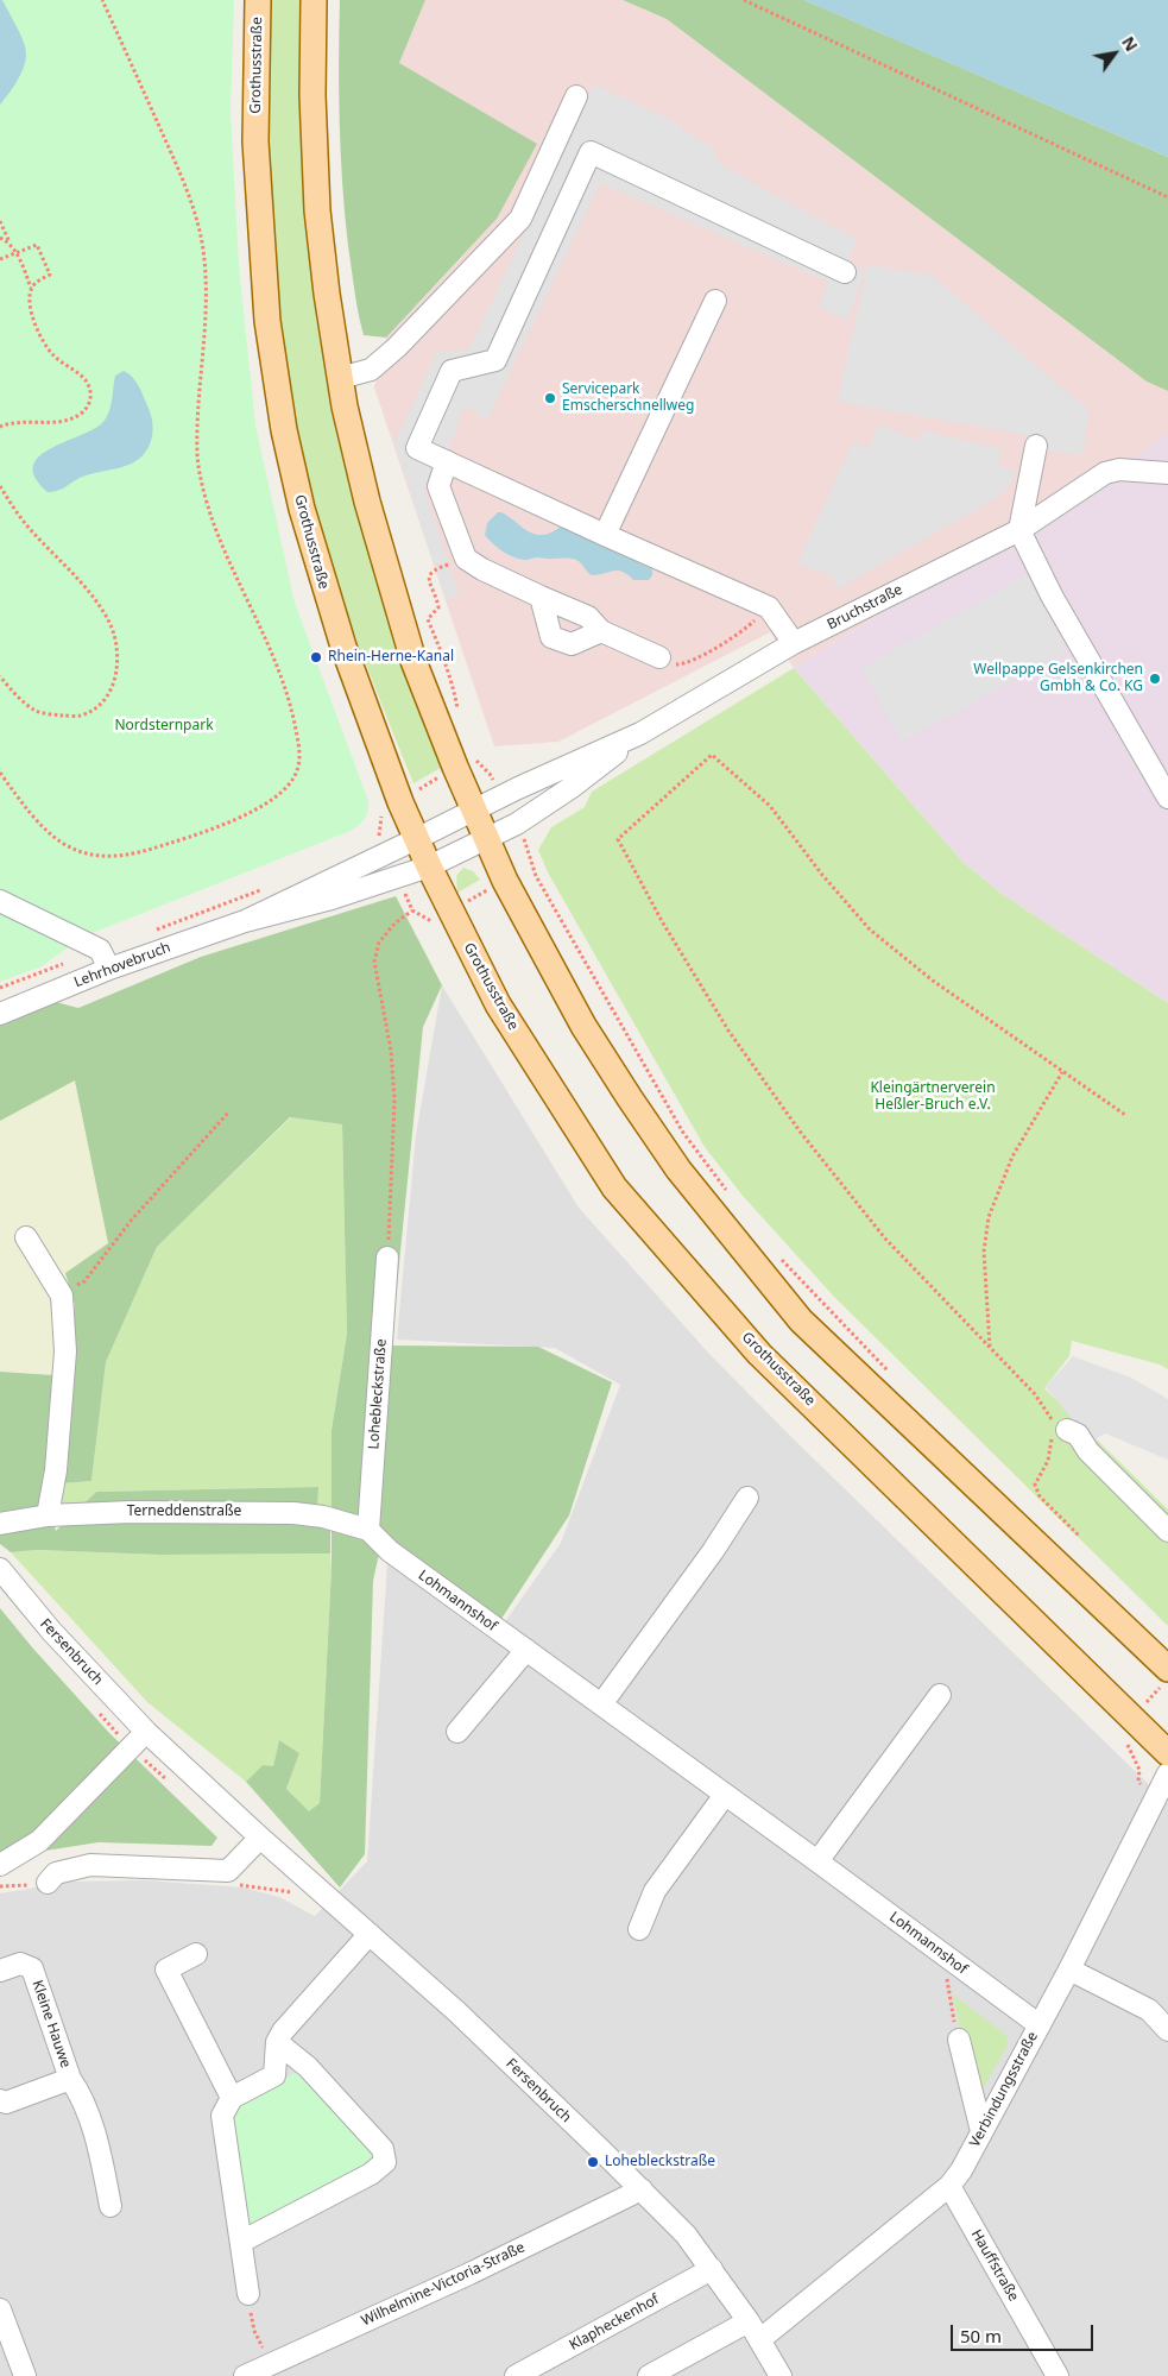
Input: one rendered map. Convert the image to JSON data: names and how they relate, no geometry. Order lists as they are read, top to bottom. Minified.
{"streets":{"main road":["Grothusstraße"],"street":["Bruchstraße","Lehrhovebruch","Lohebleckstraße","Terneddenstraße","Lohmannshof","Fersenbruch","Kleine Hauwe","Verbindungsstraße","Hauffstraße","Wilhelmine-Victoria-Straße","Klapheckenhof"]},"crossings":[["Grothusstraße","Lehrhovebruch"],["Bruchstraße","Lehrhovebruch"],["Lohebleckstraße","Terneddenstraße"],["Lohebleckstraße","Lohmannshof"],["Terneddenstraße","Lohmannshof"],["Lohmannshof","Verbindungsstraße"],["Fersenbruch","Verbindungsstraße"],["Fersenbruch","Wilhelmine-Victoria-Straße"],["Fersenbruch","Klapheckenhof"],["Verbindungsstraße","Hauffstraße"]],"parks":["Nordsternpark","Kleingärtnerverein Heßler-Bruch e.V."],"places":["Servicepark Emscherschnellweg","Rhein-Herne-Kanal","Wellpappe Gelsenkirchen Gmbh & Co. KG","Lohebleckstraße"],"scale_bar":"50 m","north":"top right"}
